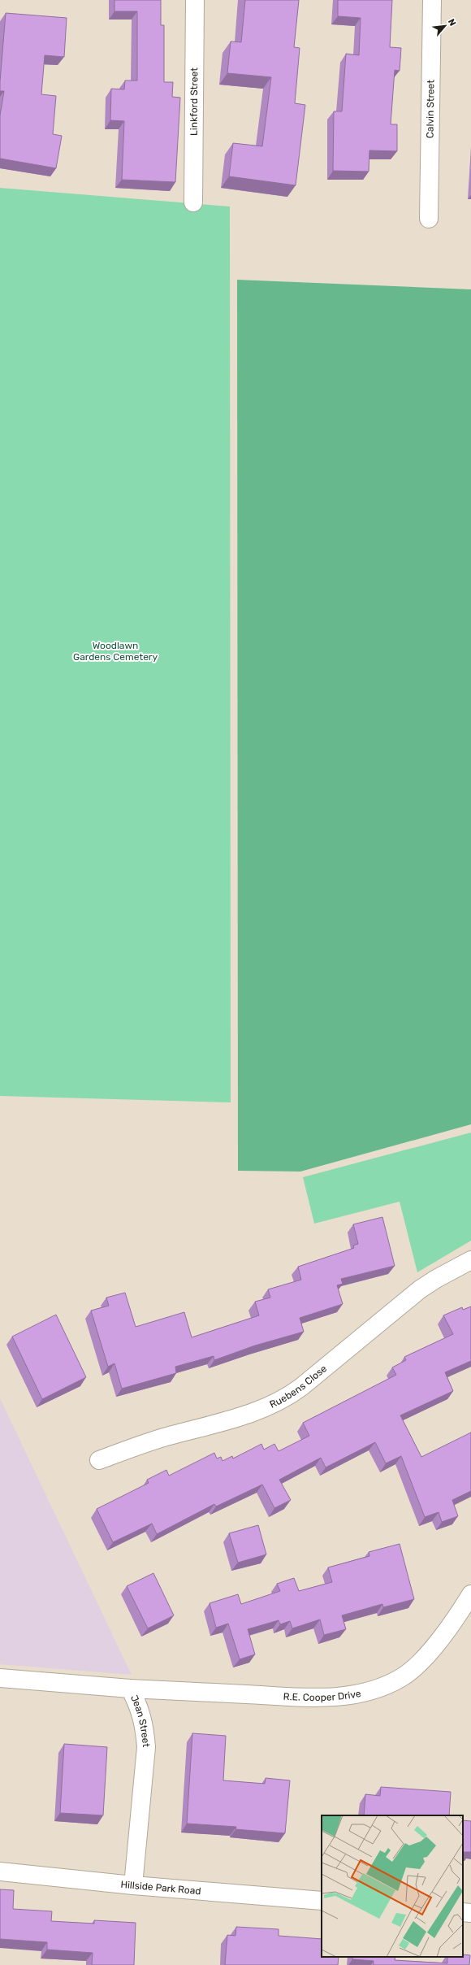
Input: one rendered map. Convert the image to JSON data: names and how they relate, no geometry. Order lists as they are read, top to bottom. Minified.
{"streets":{"street":["Linkford Street","Calvin Street","Ruebens Close","R.E. Cooper Drive","Jean Street","Hillside Park Road"]},"crossings":[["R.E. Cooper Drive","Jean Street"],["Jean Street","Hillside Park Road"]],"parks":["Woodlawn Gardens Cemetery"],"north":"top right"}
